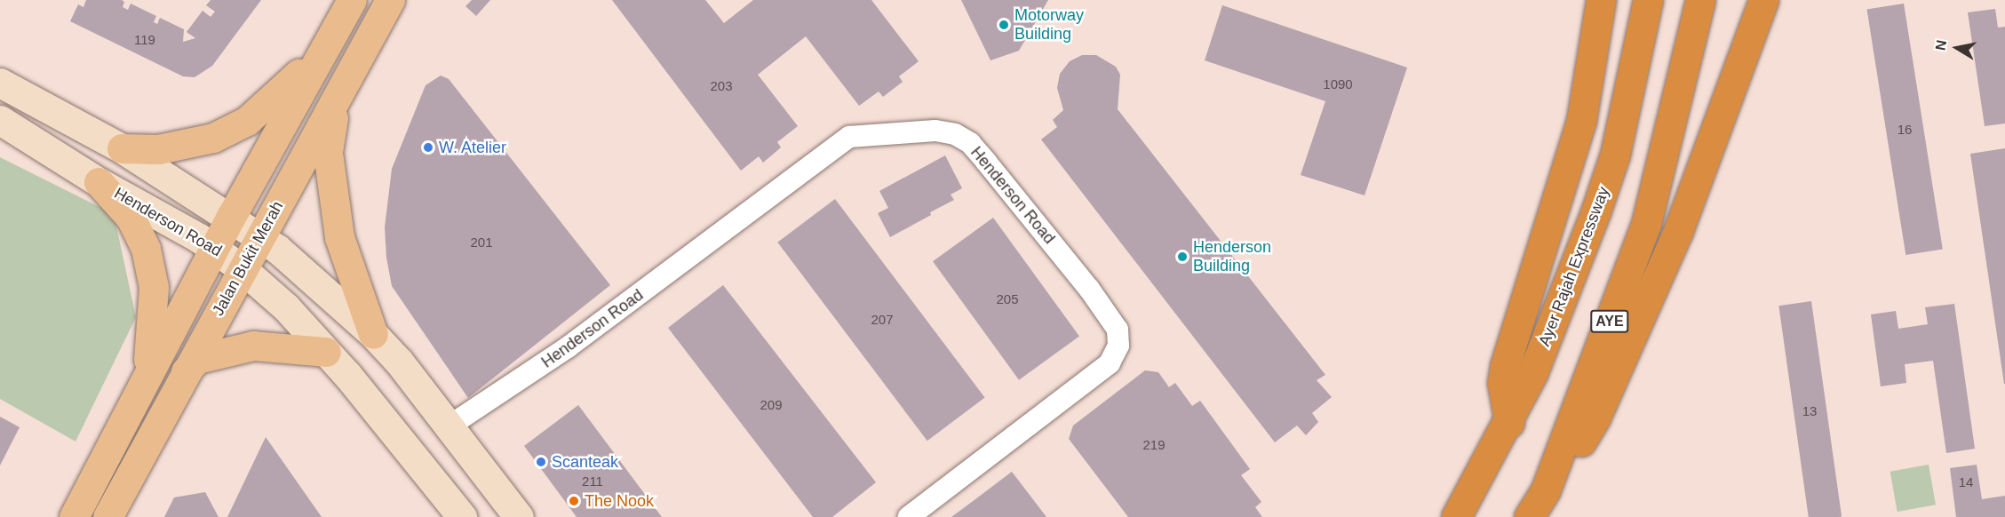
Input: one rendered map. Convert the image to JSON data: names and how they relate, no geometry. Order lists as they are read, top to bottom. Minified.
{"streets":{"highway":["Ayer Rajah Expressway","AYE"],"main road":["Henderson Road","Jalan Bukit Merah"]},"crossings":[["Henderson Road","Jalan Bukit Merah"]],"places":["Motorway Building","W. Atelier","Henderson Building","Scanteak","The Nook"],"house_numbers":["119","1090","203","16","201","205","207","209","13","219","211","14"],"north":"left"}
